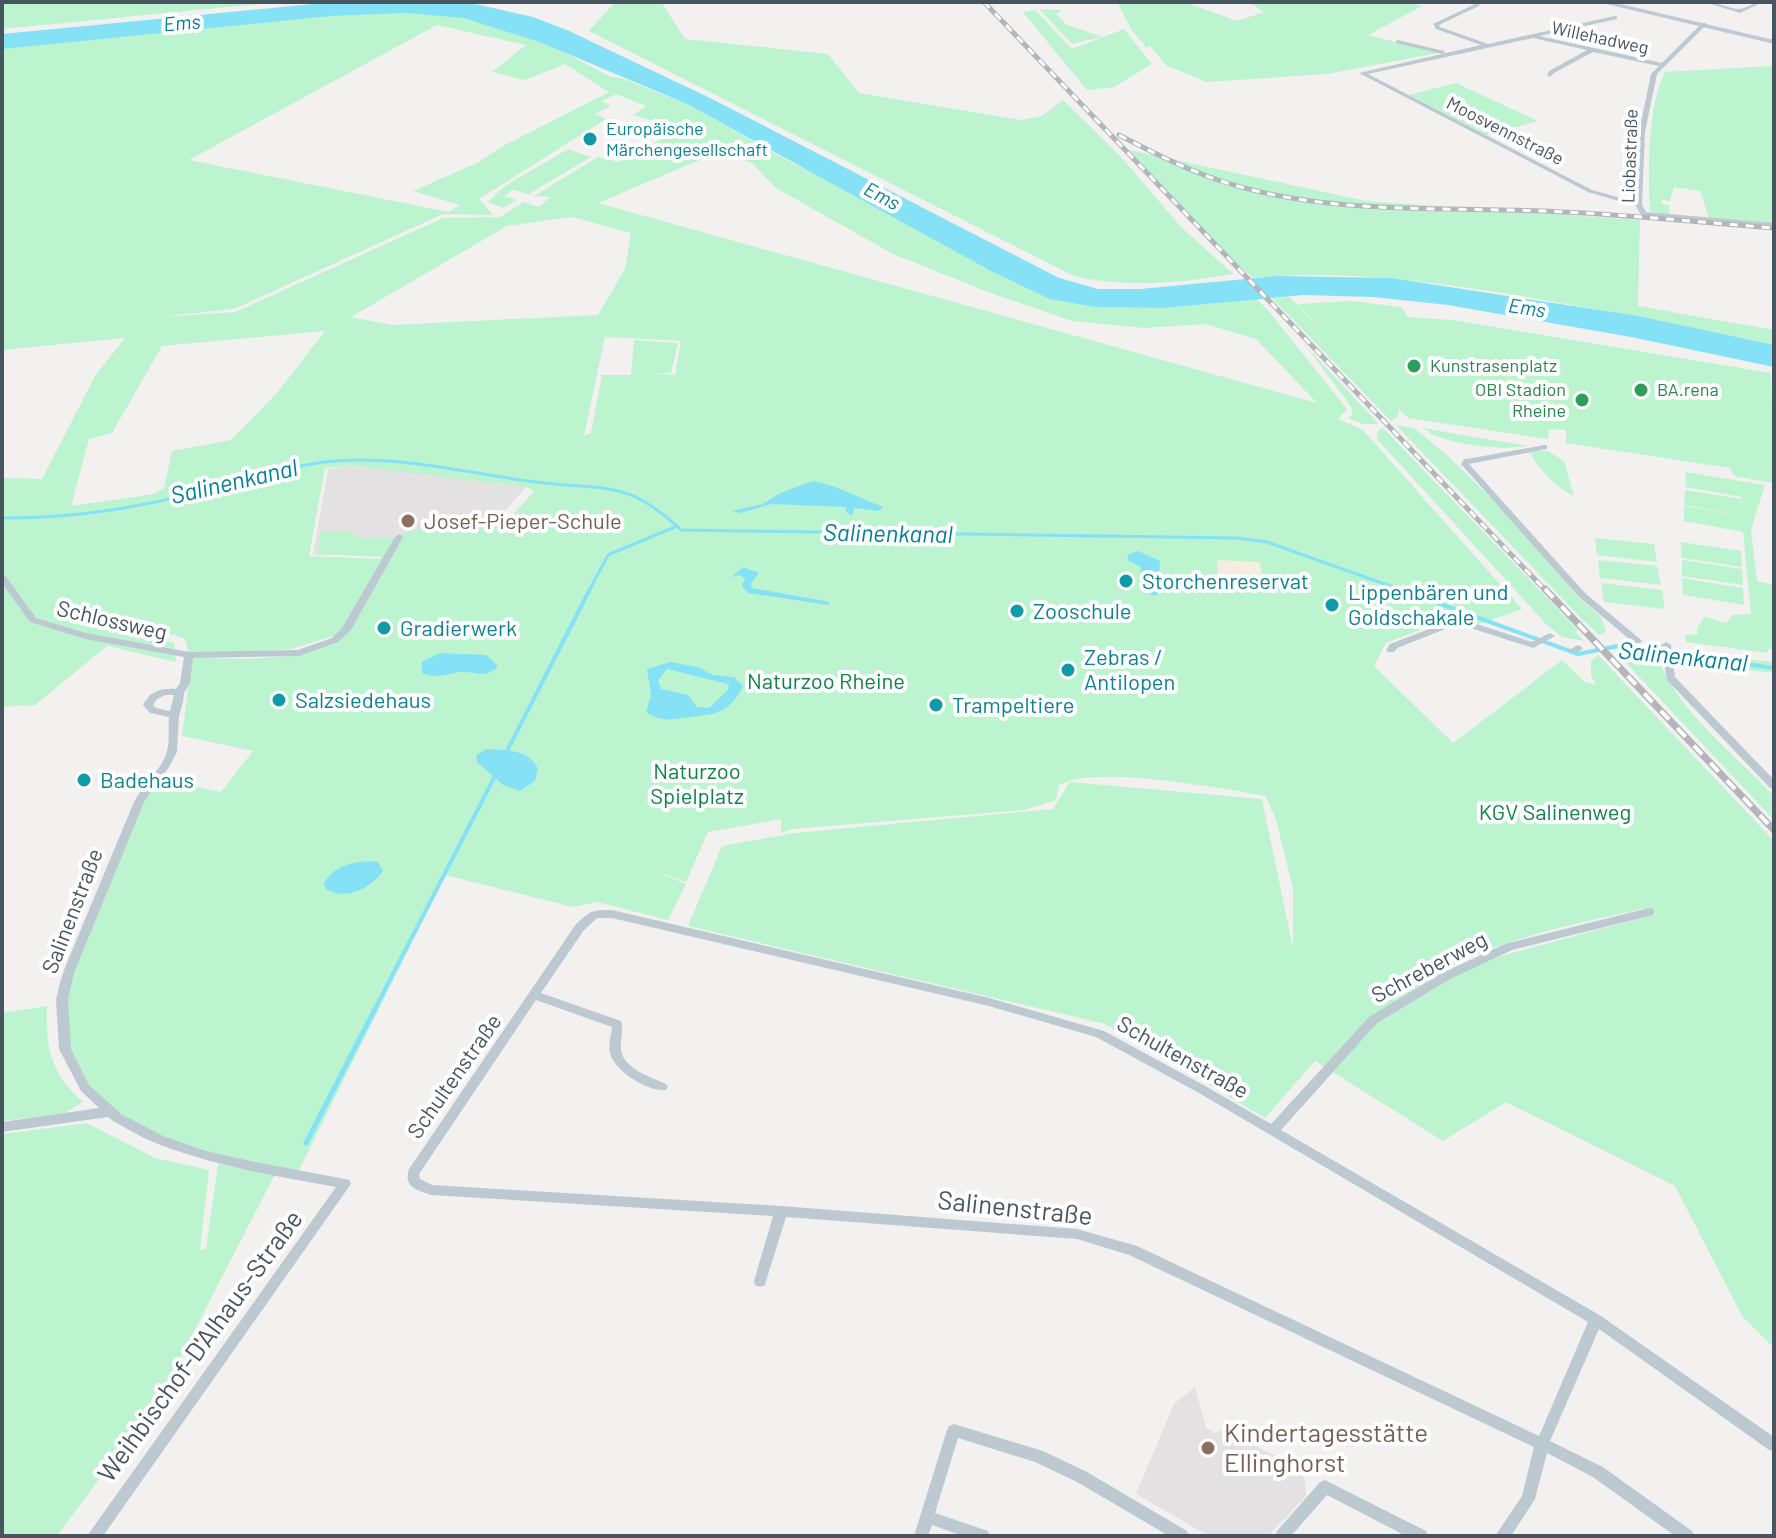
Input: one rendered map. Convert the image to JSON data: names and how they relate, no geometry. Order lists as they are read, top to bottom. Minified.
{"streets":{"street":["Willehadweg","Moosvennstraße","Liobastraße","Schlossweg","Salinenstraße","Schreberweg","Schultenstraße","Weihbischof-D'Alhaus-Straße"]},"crossings":[["Willehadweg","Liobastraße"],["Moosvennstraße","Liobastraße"],["Schlossweg","Salinenstraße"],["Salinenstraße","Schultenstraße"],["Salinenstraße","Weihbischof-D'Alhaus-Straße"],["Schreberweg","Schultenstraße"]],"water":["Ems","Salinenkanal"],"parks":["Naturzoo Rheine","Naturzoo Spielplatz","KGV Salinenweg"],"places":["Europäische Märchengesellschaft","Kunstrasenplatz","BA.rena","OBI Stadion Rheine","Josef-Pieper-Schule","Storchenreservat","Lippenbären und Goldschakale","Zooschule","Gradierwerk","Zebras / Antilopen","Salzsiedehaus","Trampeltiere","Badehaus","Kindertagesstätte Ellinghorst"]}
